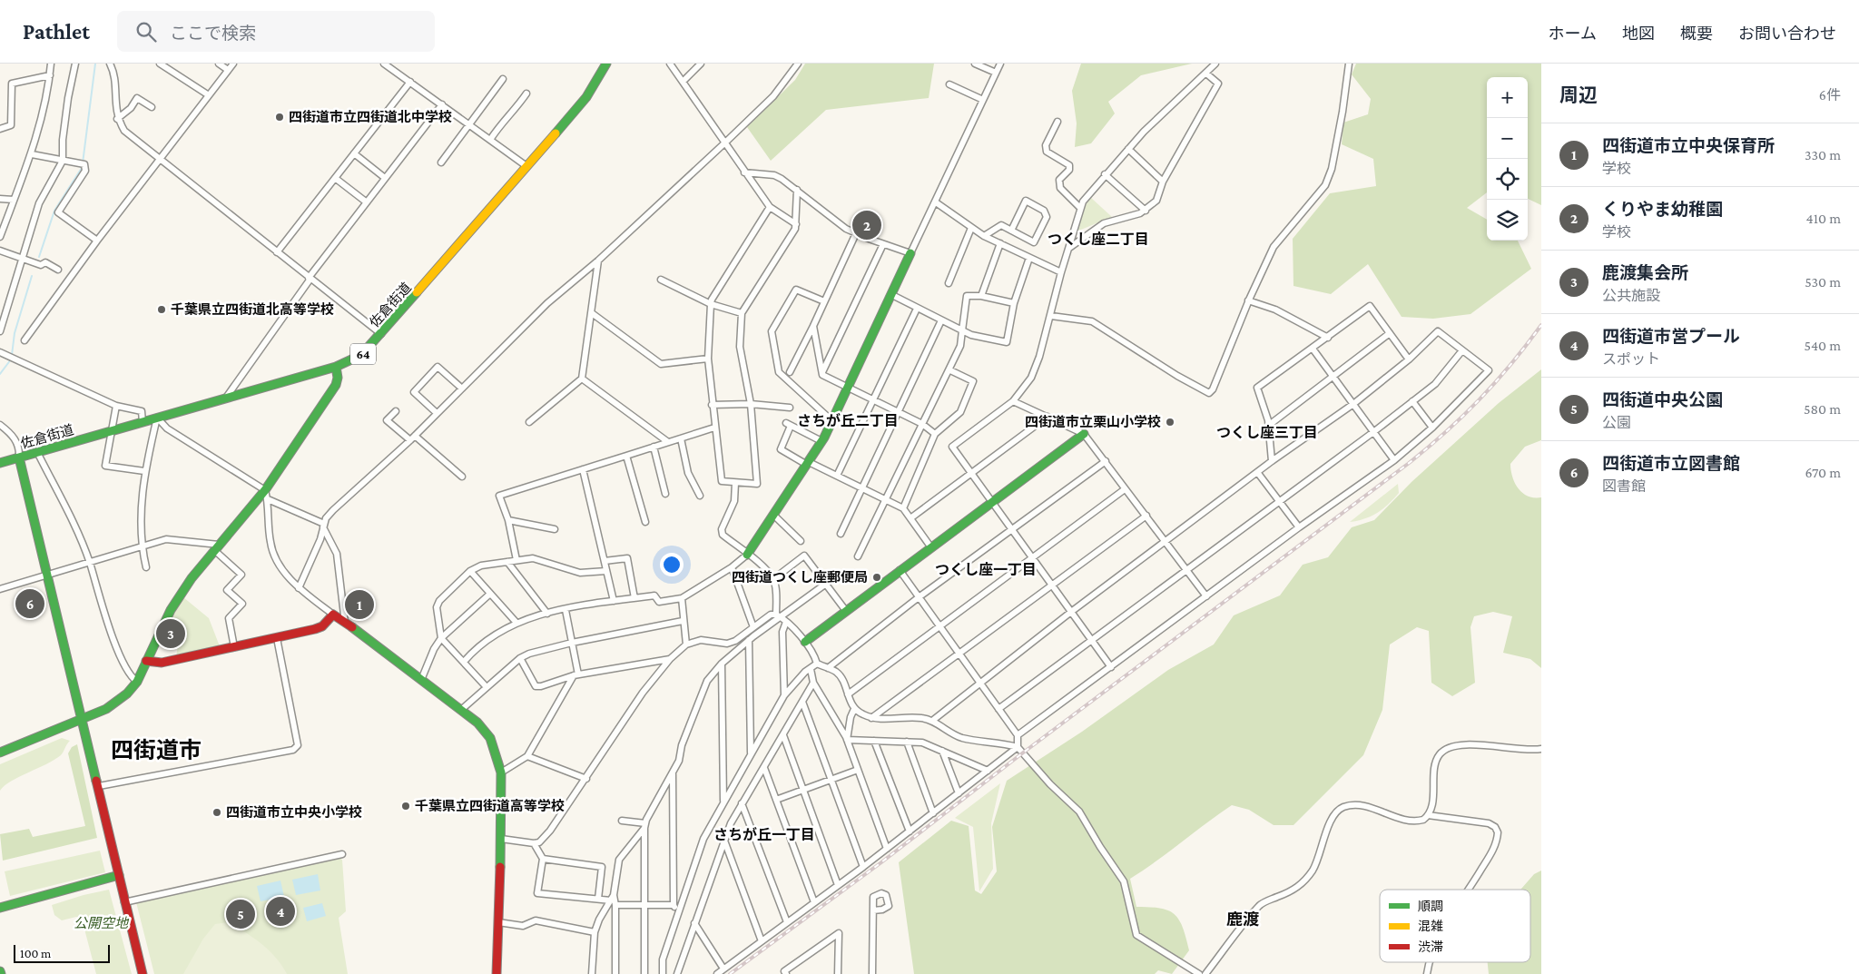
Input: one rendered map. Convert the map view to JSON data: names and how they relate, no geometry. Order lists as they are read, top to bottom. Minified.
{"streets":{"street":["佐倉街道","64"]},"districts":["つくし座二丁目","さちが丘二丁目","つくし座三丁目","つくし座一丁目","四街道市","さちが丘一丁目","鹿渡"],"parks":["公開空地"],"places":["四街道市立四街道北中学校","千葉県立四街道北高等学校","四街道市立栗山小学校","四街道つくし座郵便局","千葉県立四街道高等学校","四街道市立中央小学校"],"legend":["順調","混雑","渋滞"],"scale_bar":"100 m","page":{"header":"Pathlet","search":"ここで検索","nav":["ホーム","地図","概要","お問い合わせ"],"heading":["周辺","6件"],"map_buttons":["+","−"],"list":[{"mark":"1","name":"四街道市立中央保育所","note":"学校","value":"330 m"},{"mark":"2","name":"くりやま幼稚園","note":"学校","value":"410 m"},{"mark":"3","name":"鹿渡集会所","note":"公共施設","value":"530 m"},{"mark":"4","name":"四街道市営プール","note":"スポット","value":"540 m"},{"mark":"5","name":"四街道中央公園","note":"公園","value":"580 m"},{"mark":"6","name":"四街道市立図書館","note":"図書館","value":"670 m"}],"pins":["2","6","1","3","4","5"],"scale":"100 m"}}
